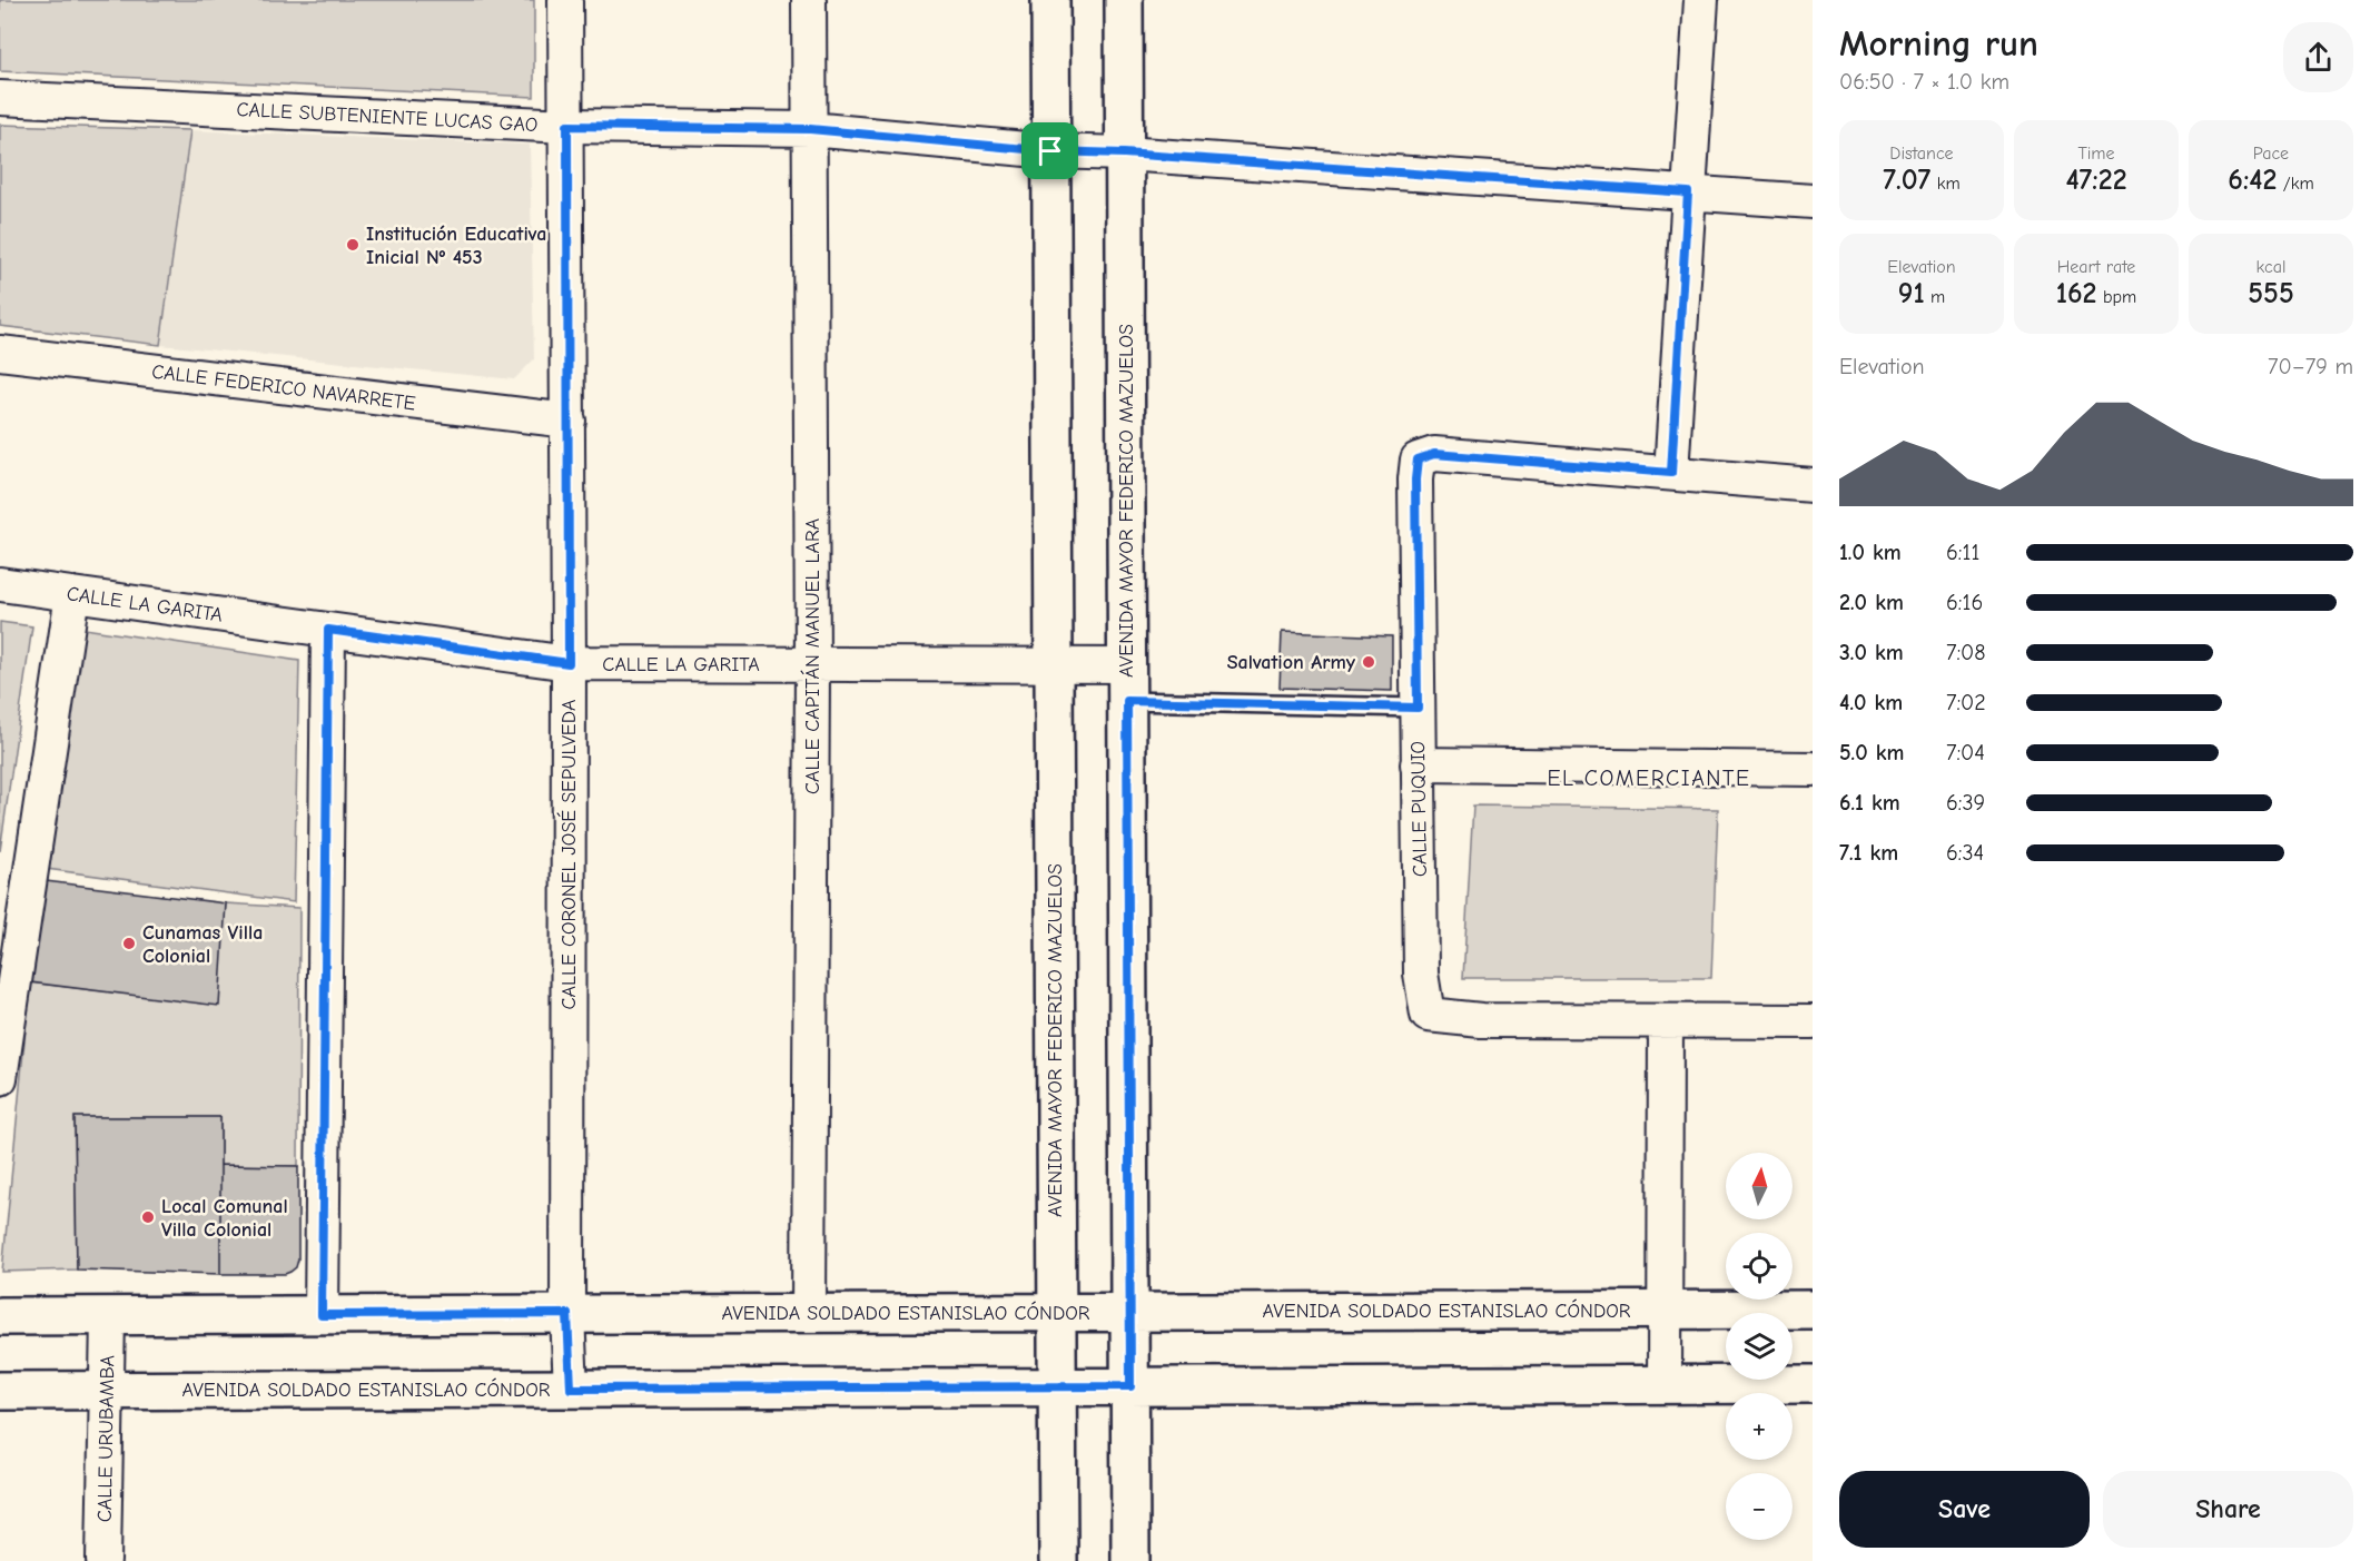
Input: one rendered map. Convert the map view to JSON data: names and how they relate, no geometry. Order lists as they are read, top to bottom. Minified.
{"streets":{"street":["CALLE SUBTENIENTE LUCAS GAO","CALLE FEDERICO NAVARRETE","AVENIDA MAYOR FEDERICO MAZUELOS","CALLE LA GARITA","CALLE CAPITÁN MANUEL LARA","CALLE PUQUIO","CALLE CORONEL JOSÉ SEPULVEDA","AVENIDA SOLDADO ESTANISLAO CÓNDOR","CALLE URUBAMBA"]},"crossings":[["CALLE SUBTENIENTE LUCAS GAO","AVENIDA MAYOR FEDERICO MAZUELOS"],["CALLE SUBTENIENTE LUCAS GAO","CALLE CAPITÁN MANUEL LARA"],["CALLE SUBTENIENTE LUCAS GAO","CALLE CORONEL JOSÉ SEPULVEDA"],["CALLE FEDERICO NAVARRETE","CALLE CORONEL JOSÉ SEPULVEDA"],["AVENIDA MAYOR FEDERICO MAZUELOS","CALLE LA GARITA"],["AVENIDA MAYOR FEDERICO MAZUELOS","AVENIDA SOLDADO ESTANISLAO CÓNDOR"],["CALLE LA GARITA","CALLE CAPITÁN MANUEL LARA"],["CALLE LA GARITA","CALLE CORONEL JOSÉ SEPULVEDA"],["CALLE CAPITÁN MANUEL LARA","AVENIDA SOLDADO ESTANISLAO CÓNDOR"],["CALLE CORONEL JOSÉ SEPULVEDA","AVENIDA SOLDADO ESTANISLAO CÓNDOR"],["AVENIDA SOLDADO ESTANISLAO CÓNDOR","CALLE URUBAMBA"]],"districts":["EL COMERCIANTE"],"places":["Institución Educativa Inicial Nº 453","Salvation Army","Cunamas Villa Colonial","Local Comunal Villa Colonial"],"north":"top","page":{"heading":["Morning run","06:50 · 7 × 1.0 km"],"stats":[["Distance","7.07 km"],["Time","47:22"],["Pace","6:42 /km"],["Elevation","91 m"],["Heart rate","162 bpm"],["kcal","555"]],"chart":["Elevation","70–79 m"],"list":[{"name":"1.0 km","note":"6:11"},{"name":"2.0 km","note":"6:16"},{"name":"3.0 km","note":"7:08"},{"name":"4.0 km","note":"7:02"},{"name":"5.0 km","note":"7:04"},{"name":"6.1 km","note":"6:39"},{"name":"7.1 km","note":"6:34"}],"map_buttons":["+","−"],"buttons":["Save","Share"]}}
